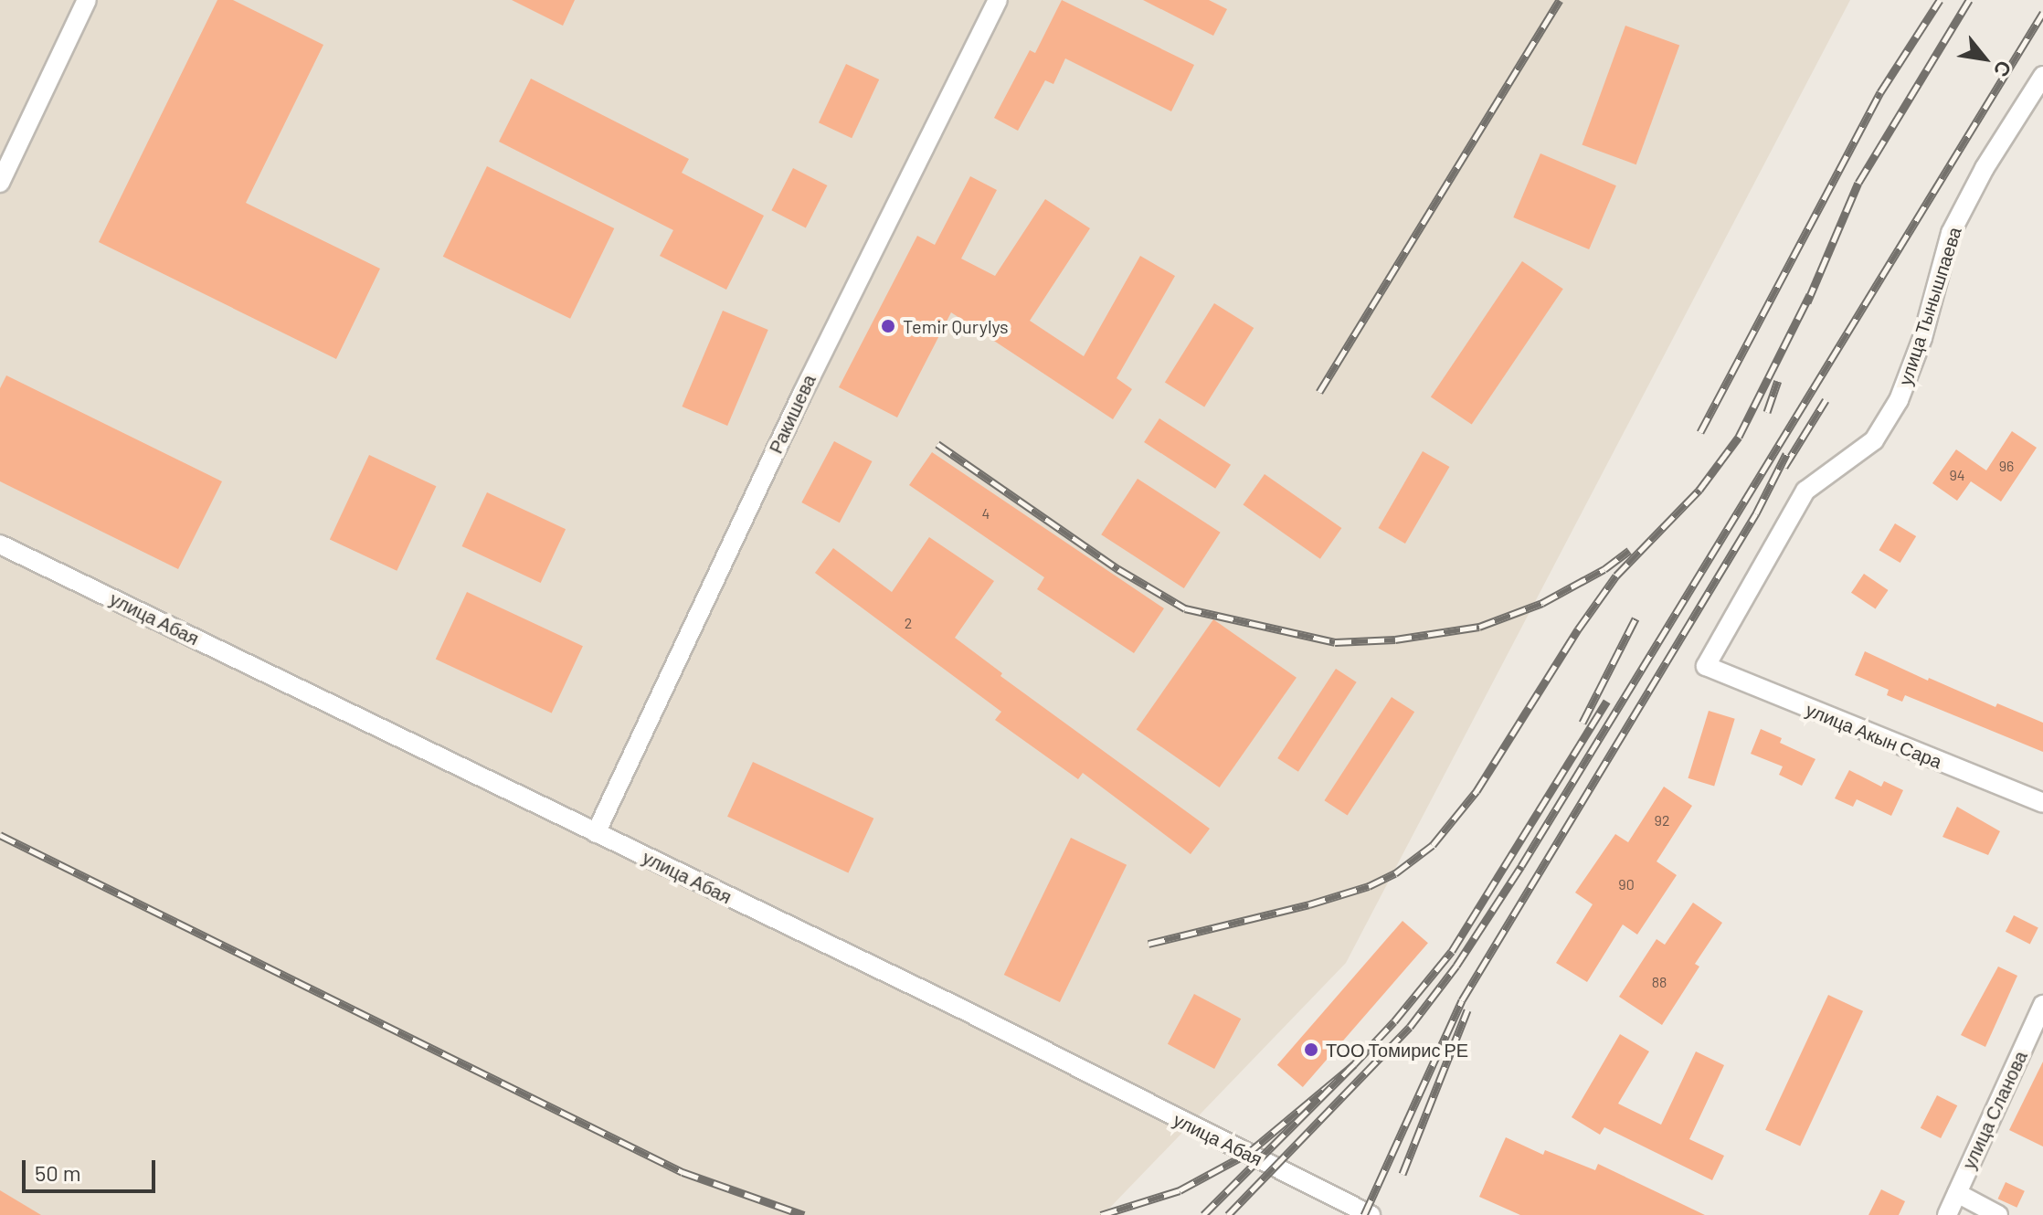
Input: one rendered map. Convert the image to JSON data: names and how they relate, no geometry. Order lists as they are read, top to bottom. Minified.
{"streets":{"street":["улица Тынышпаева","Ракишева","улица Абая","улица Акын Сара","улица Сланова"]},"crossings":[["улица Тынышпаева","улица Акын Сара"],["Ракишева","улица Абая"]],"places":["Temir Qurylys","ТОО Томирис РЕ"],"house_numbers":["96","94","4","2","92","90","88"],"scale_bar":"50 m","north":"bottom right"}
